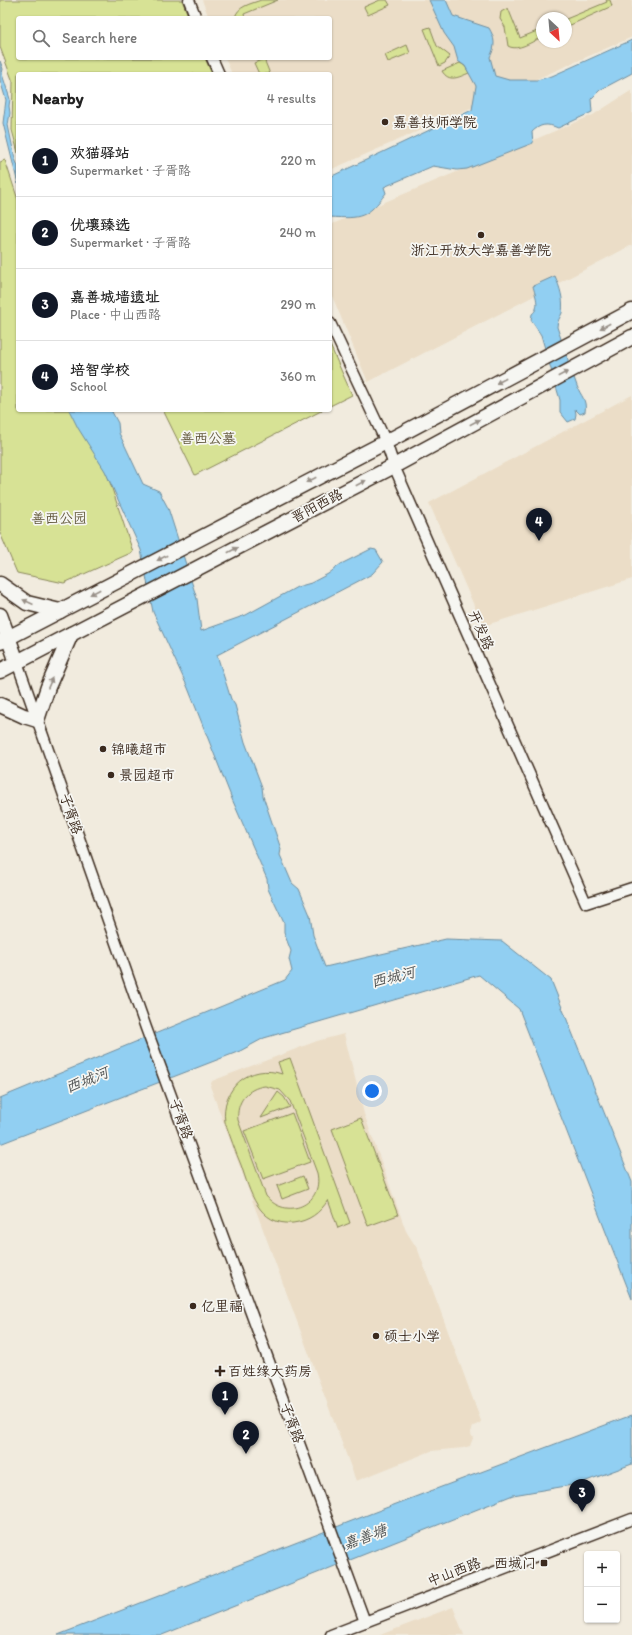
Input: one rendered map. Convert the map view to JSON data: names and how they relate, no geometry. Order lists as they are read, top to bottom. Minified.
{"streets":{"main road":["晋阳西路","子胥路"],"street":["开发路","中山西路"]},"crossings":[["晋阳西路","开发路"],["晋阳西路","子胥路"],["子胥路","中山西路"]],"water":["西城河","嘉善塘"],"parks":["善西公墓","善西公园"],"places":{"other":["嘉善技师学院","浙江开放大学嘉善学院","锦曦超市","景园超市","亿里福","硕士小学"],"health":["百姓缘大药房"],"transit":["西城门"]},"north":"bottom right","page":{"search":"Search here","heading":["Nearby","4 results"],"list":[{"mark":"1","name":"欢猫驿站","note":"Supermarket · 子胥路","value":"220 m"},{"mark":"2","name":"优壤臻选","note":"Supermarket · 子胥路","value":"240 m"},{"mark":"3","name":"嘉善城墙遗址","note":"Place · 中山西路","value":"290 m"},{"mark":"4","name":"培智学校","note":"School","value":"360 m"}],"pins":["4","1","2","3"],"map_buttons":["+","−"]}}
